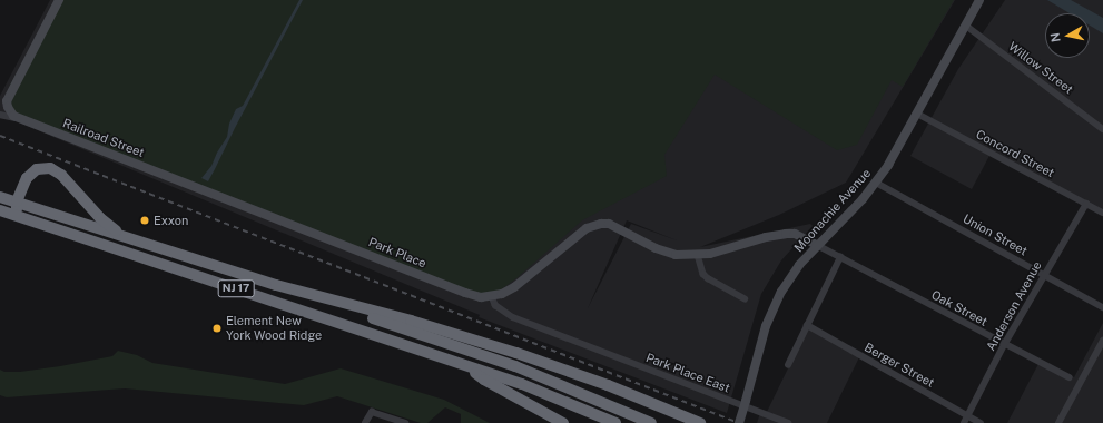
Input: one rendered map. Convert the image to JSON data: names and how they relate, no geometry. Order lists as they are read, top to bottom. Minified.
{"streets":{"highway":["NJ 17"],"street":["Willow Street","Railroad Street","Concord Street","Moonachie Avenue","Union Street","Park Place","Anderson Avenue","Oak Street","Berger Street","Park Place East"]},"crossings":[["Willow Street","Moonachie Avenue"],["Railroad Street","Park Place"],["Concord Street","Moonachie Avenue"],["Concord Street","Anderson Avenue"],["Moonachie Avenue","Union Street"],["Moonachie Avenue","Oak Street"],["Union Street","Anderson Avenue"],["Park Place","Park Place East"],["Anderson Avenue","Oak Street"],["Anderson Avenue","Berger Street"]],"places":["Exxon","Element New York Wood Ridge"],"north":"left"}
